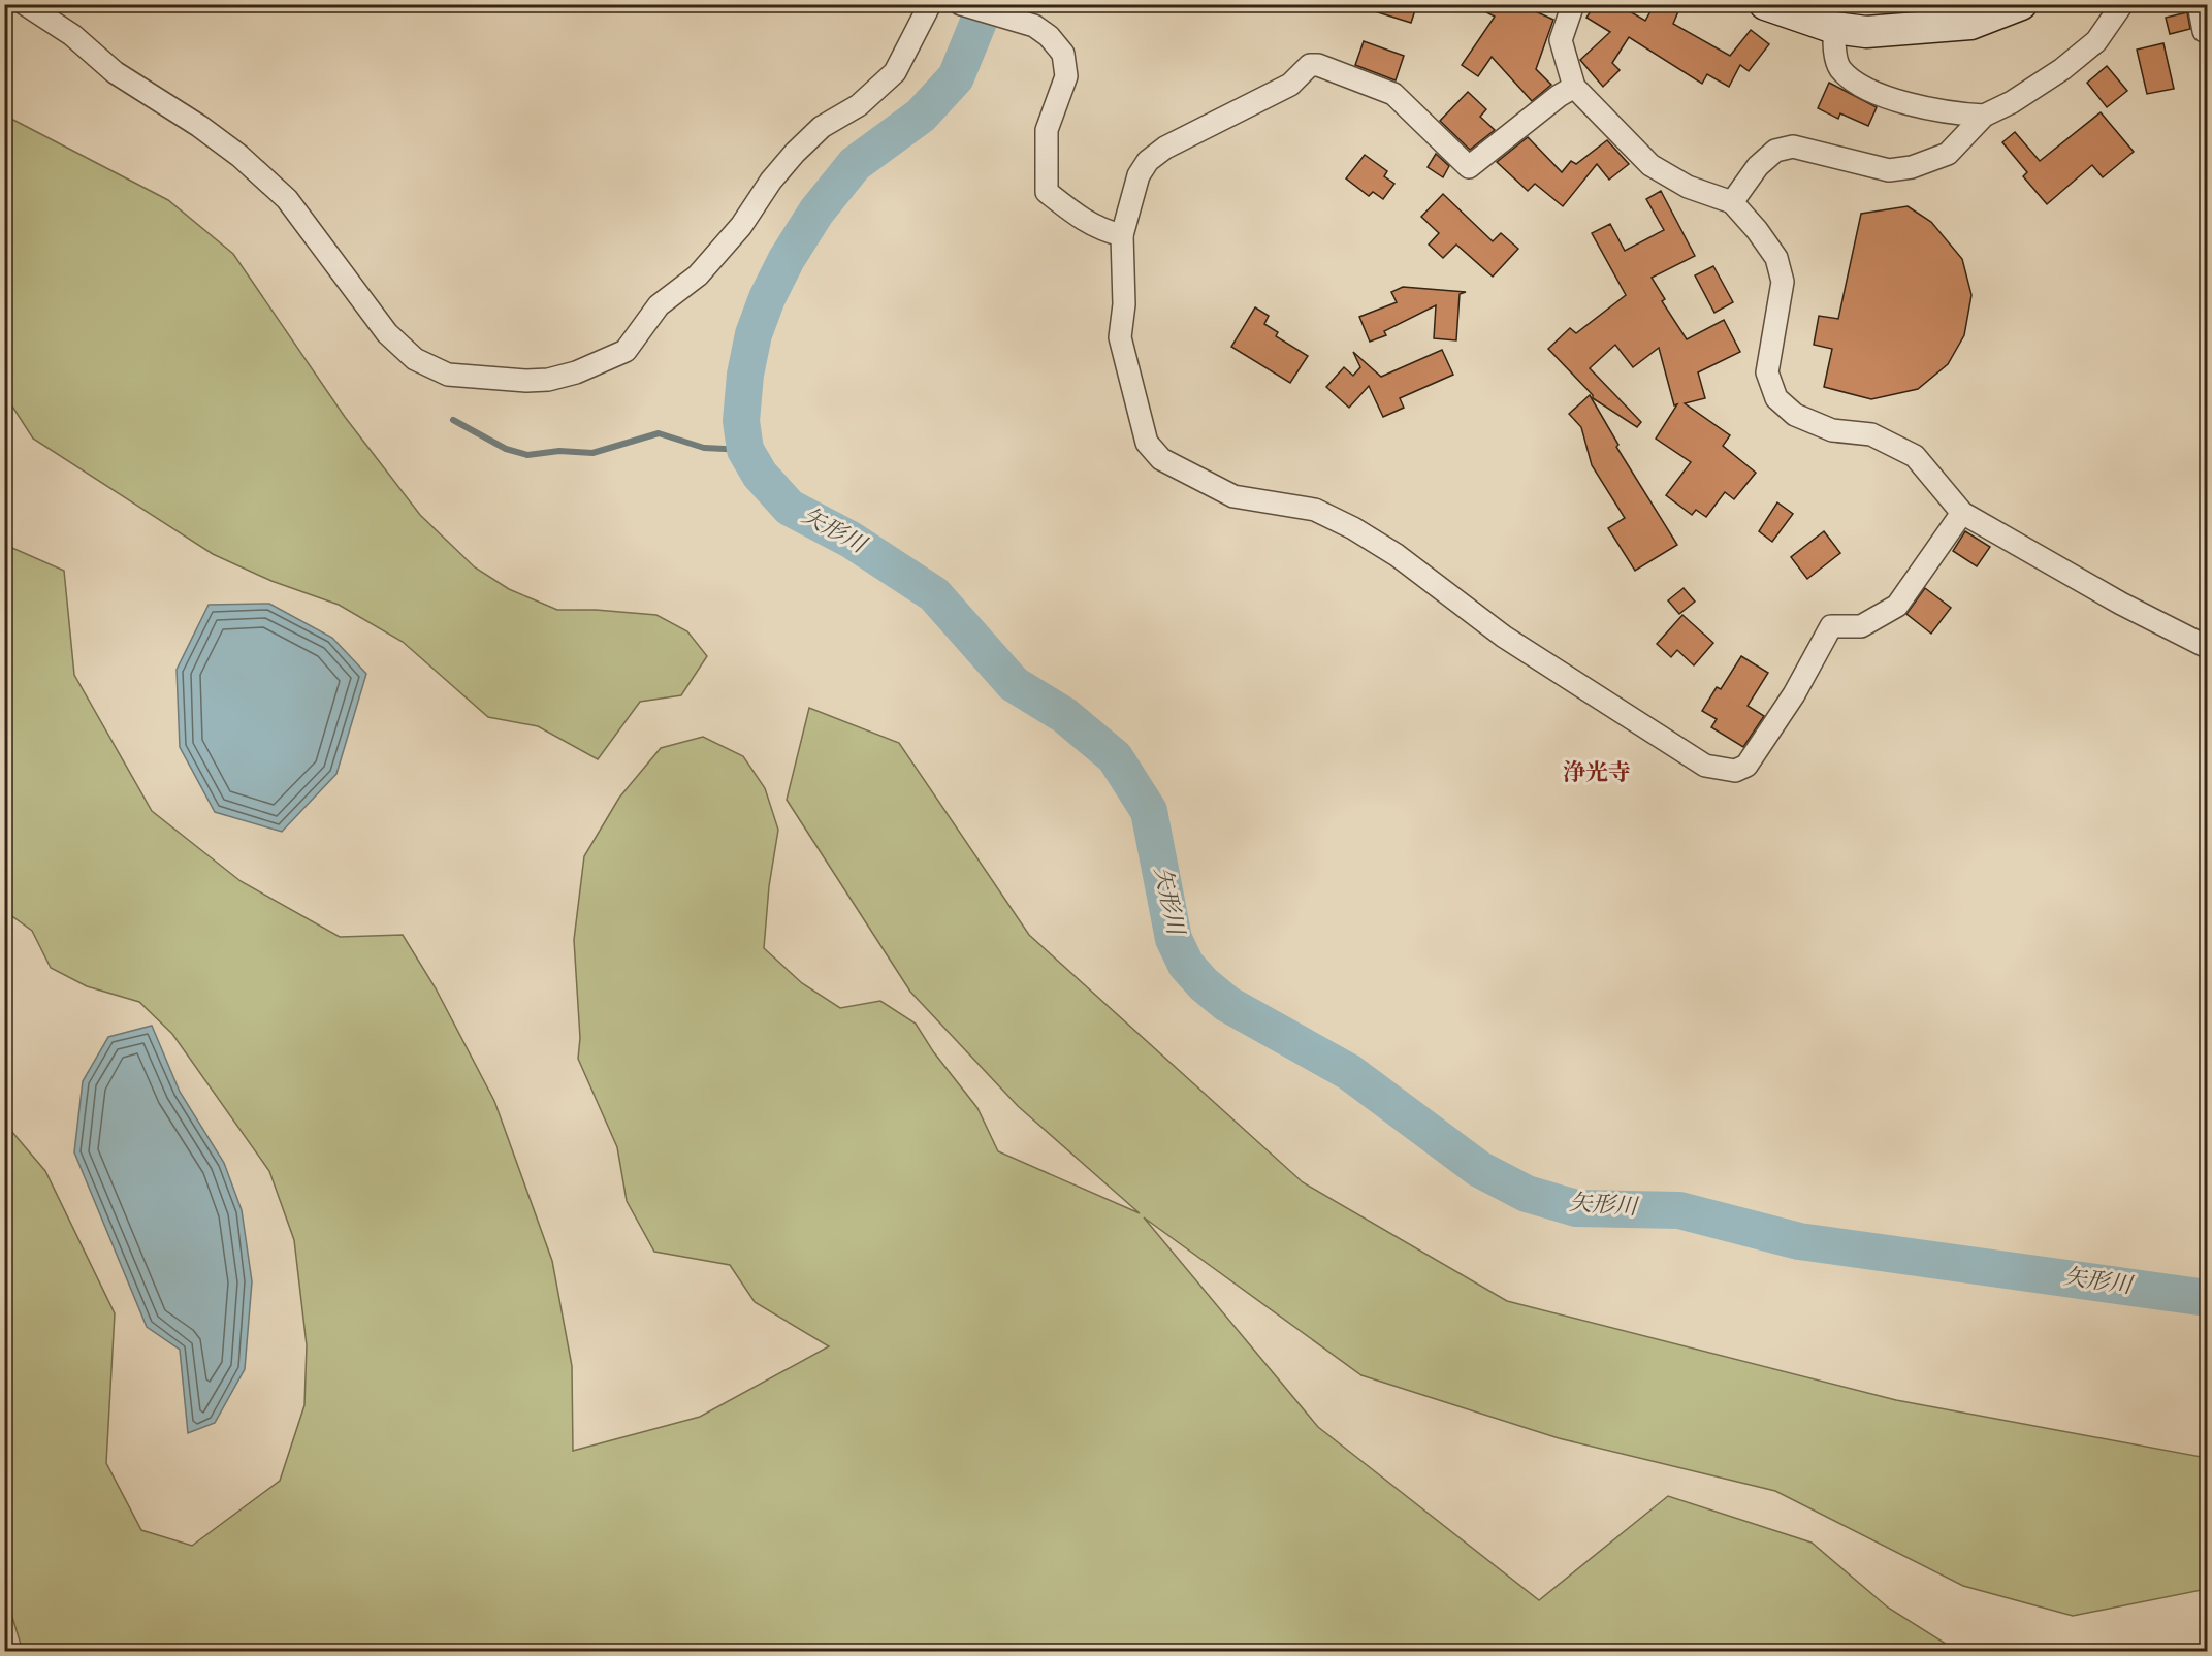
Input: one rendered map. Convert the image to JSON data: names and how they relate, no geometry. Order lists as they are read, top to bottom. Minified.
{"districts":["浄光寺"],"water":["矢形川"]}
